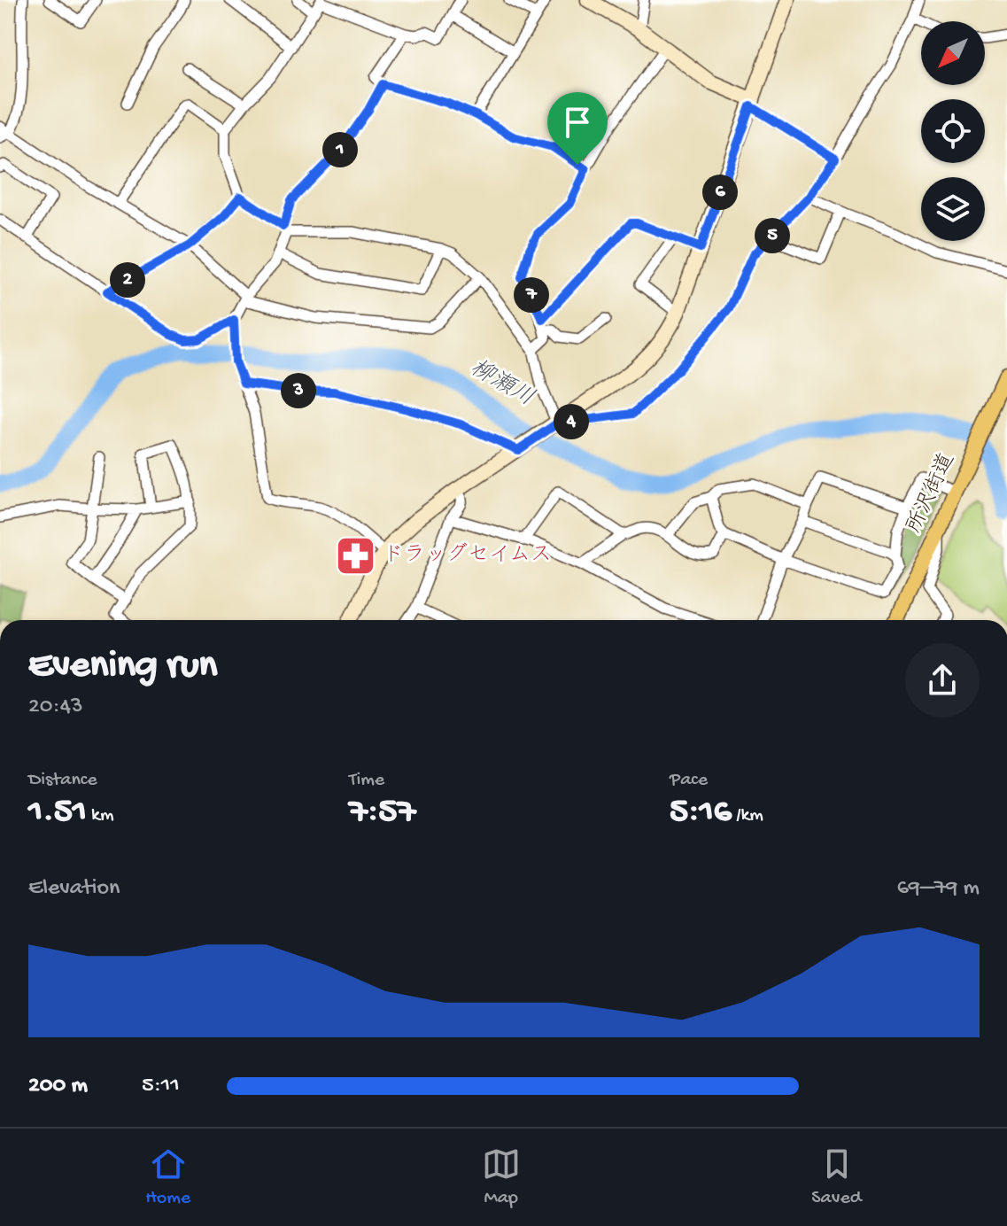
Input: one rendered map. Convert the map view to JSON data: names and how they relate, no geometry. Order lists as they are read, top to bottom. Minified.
{"streets":{"main road":["所沢街道"]},"water":["柳瀬川"],"places":{"pharmacy":["ドラッグセイムス"]},"north":"bottom left","page":{"pins":["1","6","5","2","7","3","4"],"heading":["Evening run","20:43"],"stats":[["Distance","1.51 km"],["Time","7:57"],["Pace","5:16 /km"]],"chart":["Elevation","69–79 m"],"list":[{"name":"200 m","note":"5:11"}],"tabs":["Home","Map","Saved"]}}
